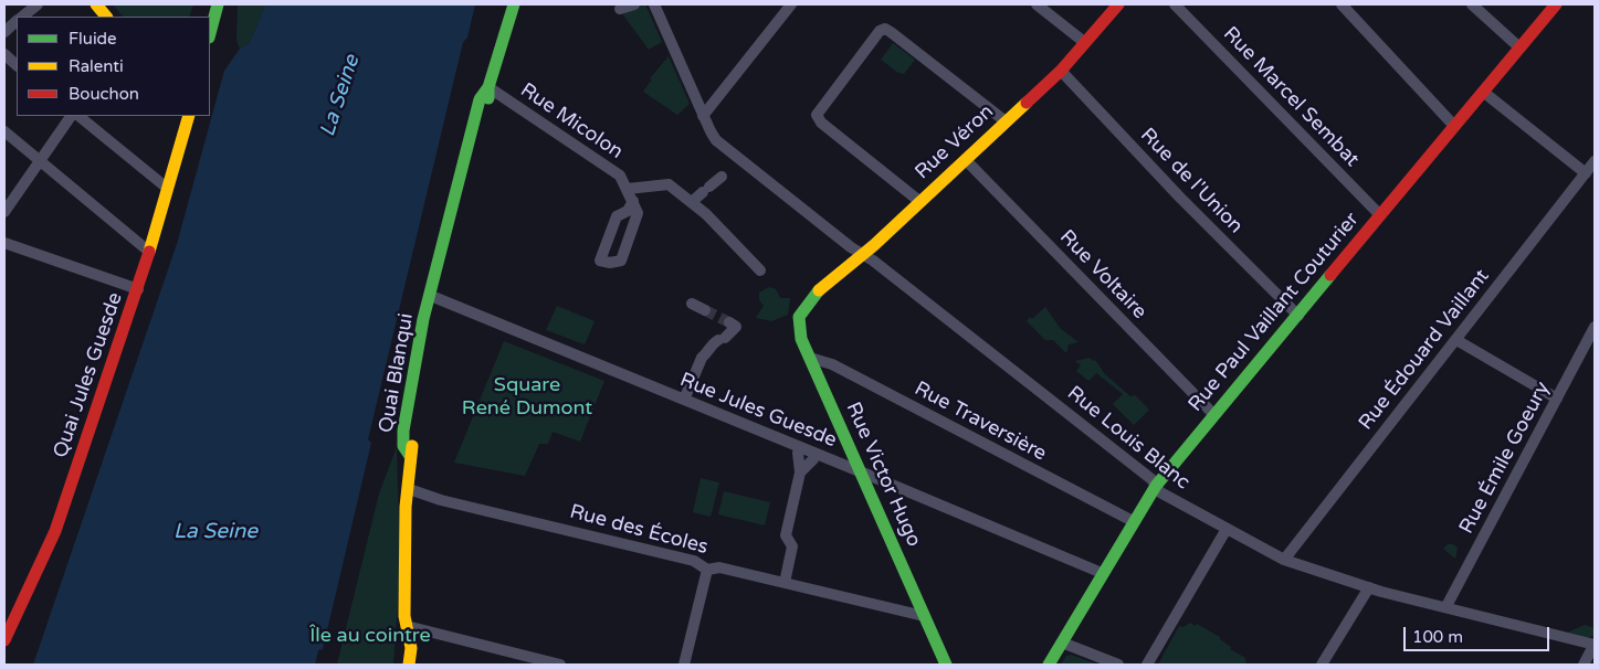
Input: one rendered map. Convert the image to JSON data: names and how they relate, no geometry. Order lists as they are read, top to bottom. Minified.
{"streets":{"street":["Rue Marcel Sembat","Rue Micolon","Rue Véron","Rue de l'Union","Rue Voltaire","Rue Paul Vaillant Couturier","Rue Édouard Vaillant","Quai Blanqui","Quai Jules Guesde","Rue Jules Guesde","Rue Traversière","Rue Louis Blanc","Rue Émile Goeury","Rue Victor Hugo","Rue des Écoles"]},"crossings":[["Rue Marcel Sembat","Rue Paul Vaillant Couturier"],["Rue Micolon","Quai Blanqui"],["Rue Véron","Rue de l'Union"],["Rue Véron","Rue Voltaire"],["Rue Véron","Rue Louis Blanc"],["Rue Véron","Rue Victor Hugo"],["Rue de l'Union","Rue Paul Vaillant Couturier"],["Rue Voltaire","Rue Paul Vaillant Couturier"],["Rue Paul Vaillant Couturier","Rue Jules Guesde"],["Rue Paul Vaillant Couturier","Rue Traversière"],["Rue Paul Vaillant Couturier","Rue Louis Blanc"],["Rue Édouard Vaillant","Rue Louis Blanc"],["Quai Blanqui","Rue Jules Guesde"],["Quai Blanqui","Rue des Écoles"],["Rue Jules Guesde","Rue Victor Hugo"],["Rue Traversière","Rue Victor Hugo"],["Rue Louis Blanc","Rue Émile Goeury"],["Rue Victor Hugo","Rue des Écoles"]],"water":["La Seine"],"parks":["Square René Dumont","Île au cointre"],"legend":["Fluide","Ralenti","Bouchon"],"scale_bar":"100 m"}
